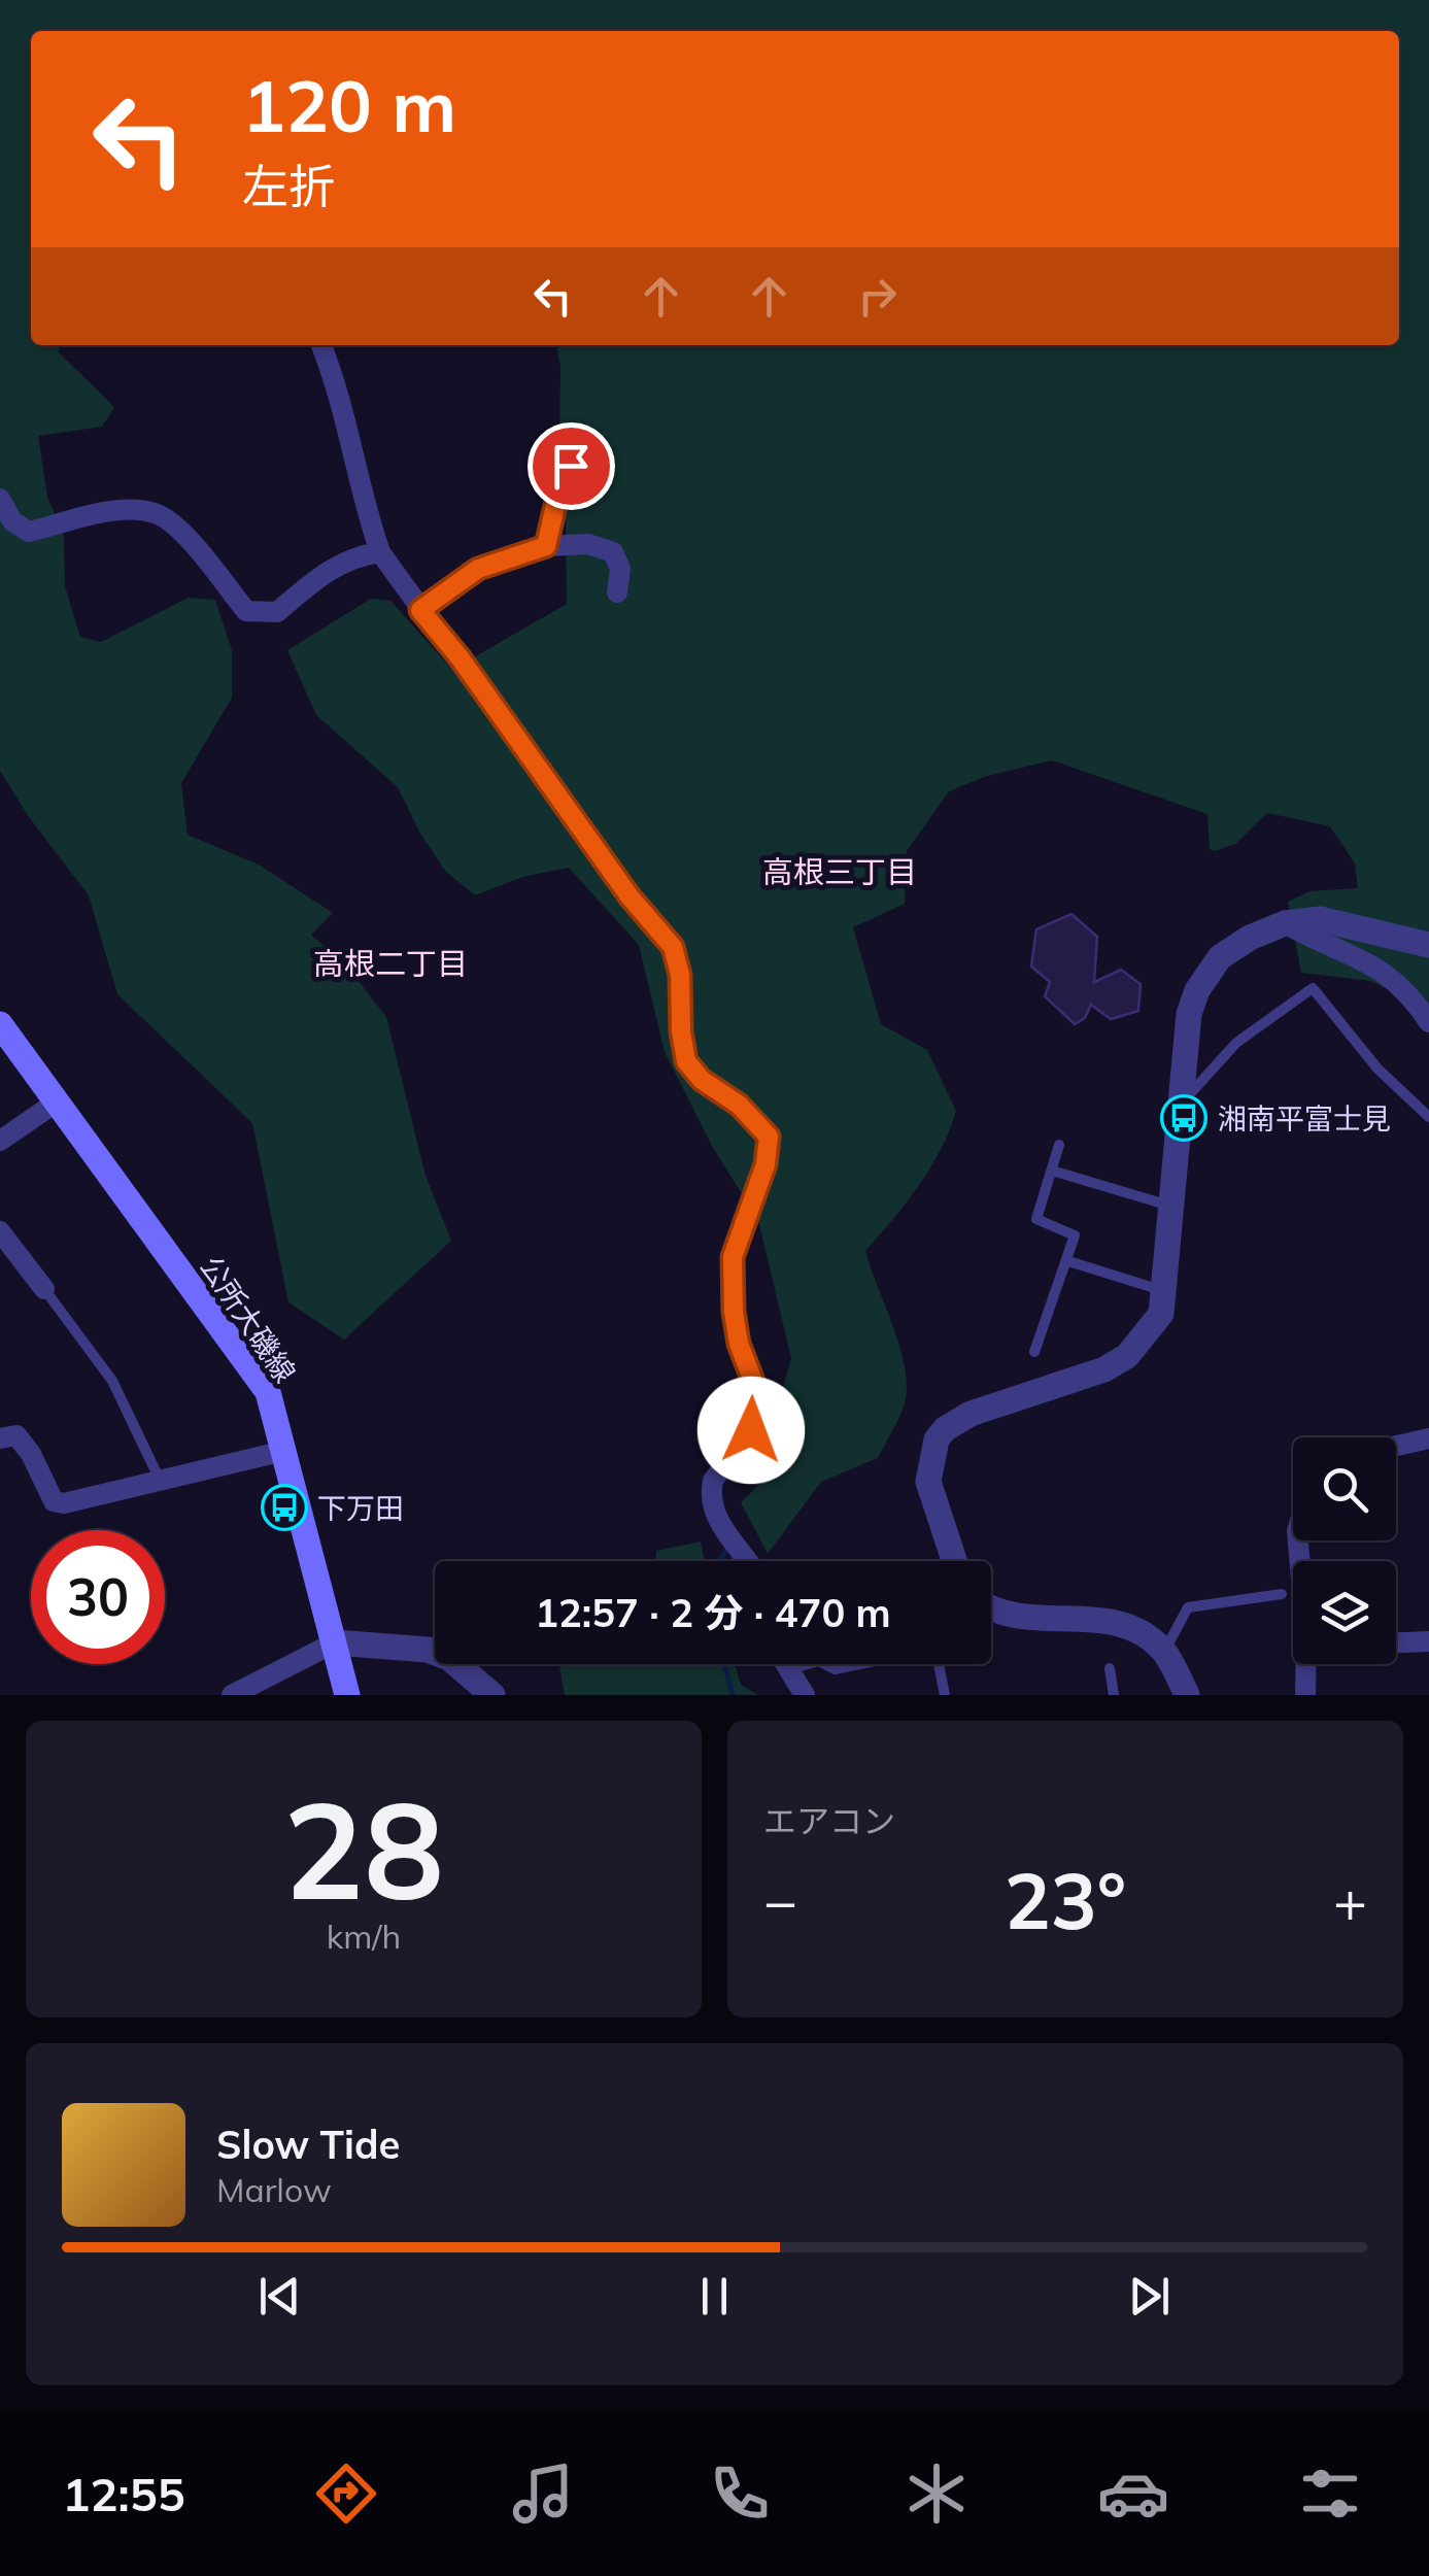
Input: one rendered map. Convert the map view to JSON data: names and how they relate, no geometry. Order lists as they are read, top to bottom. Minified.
{"streets":{"main road":["公所大磯線"]},"districts":["高根三丁目","高根二丁目"],"places":{"bus stop":["湘南平富士見","下万田"]},"page":{"turn":["120 m","左折"],"limit":"30","trip":"12:57 · 2 分 · 470 m","tile":[["28","km/h"],"エアコン"],"heat":["−","23°","+"],"song":["Slow Tide","Marlow"],"tabs":"12:55"}}
